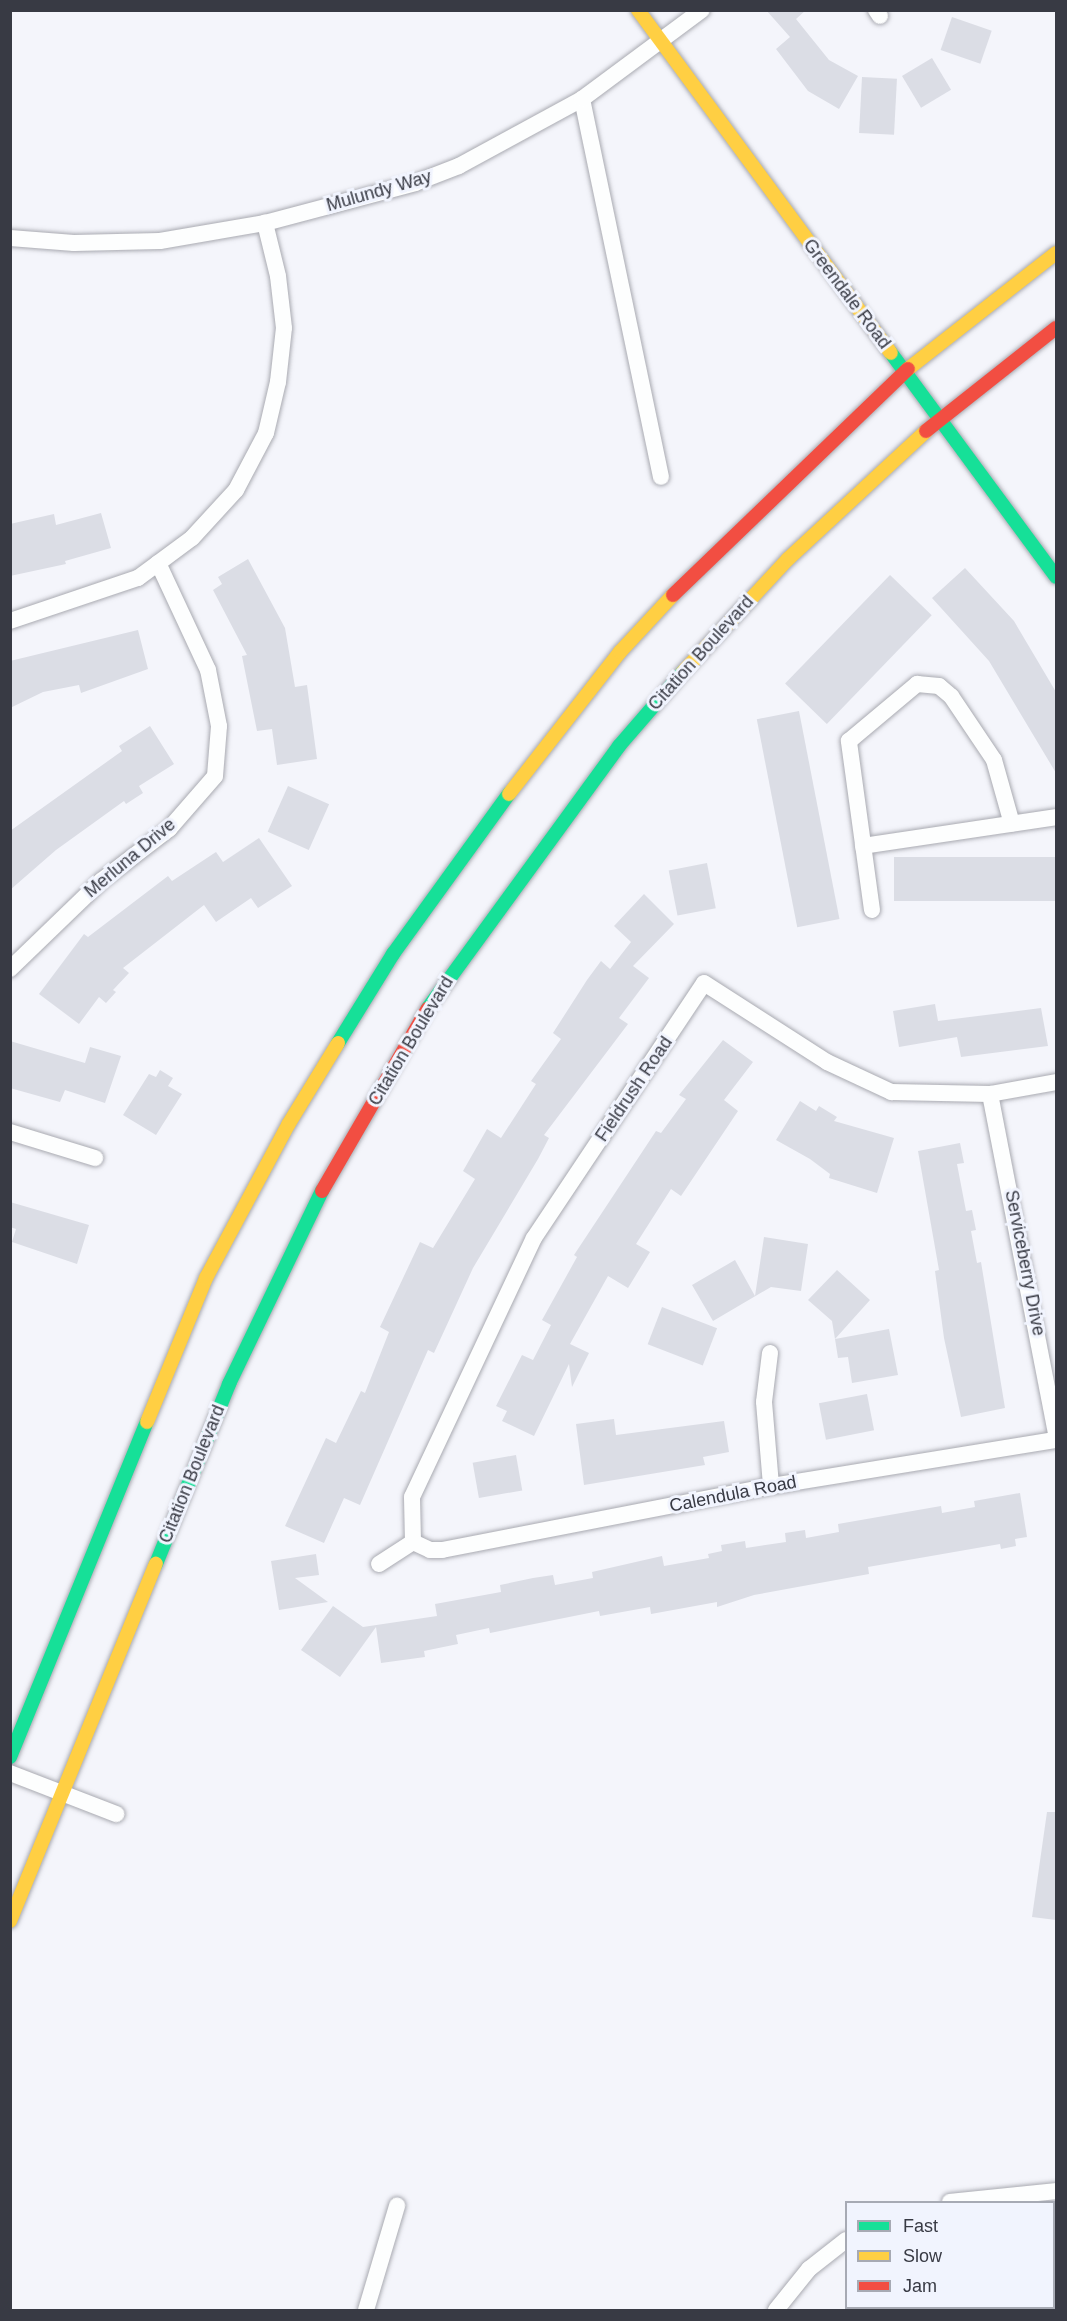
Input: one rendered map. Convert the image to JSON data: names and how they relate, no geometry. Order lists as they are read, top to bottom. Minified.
{"streets":{"main road":["Greendale Road","Citation Boulevard"],"street":["Mulundy Way","Merluna Drive","Fieldrush Road","Serviceberry Drive","Calendula Road"]},"crossings":[["Mulundy Way","Greendale Road"],["Greendale Road","Citation Boulevard"],["Fieldrush Road","Serviceberry Drive"],["Fieldrush Road","Calendula Road"]],"legend":["Fast","Slow","Jam"]}
